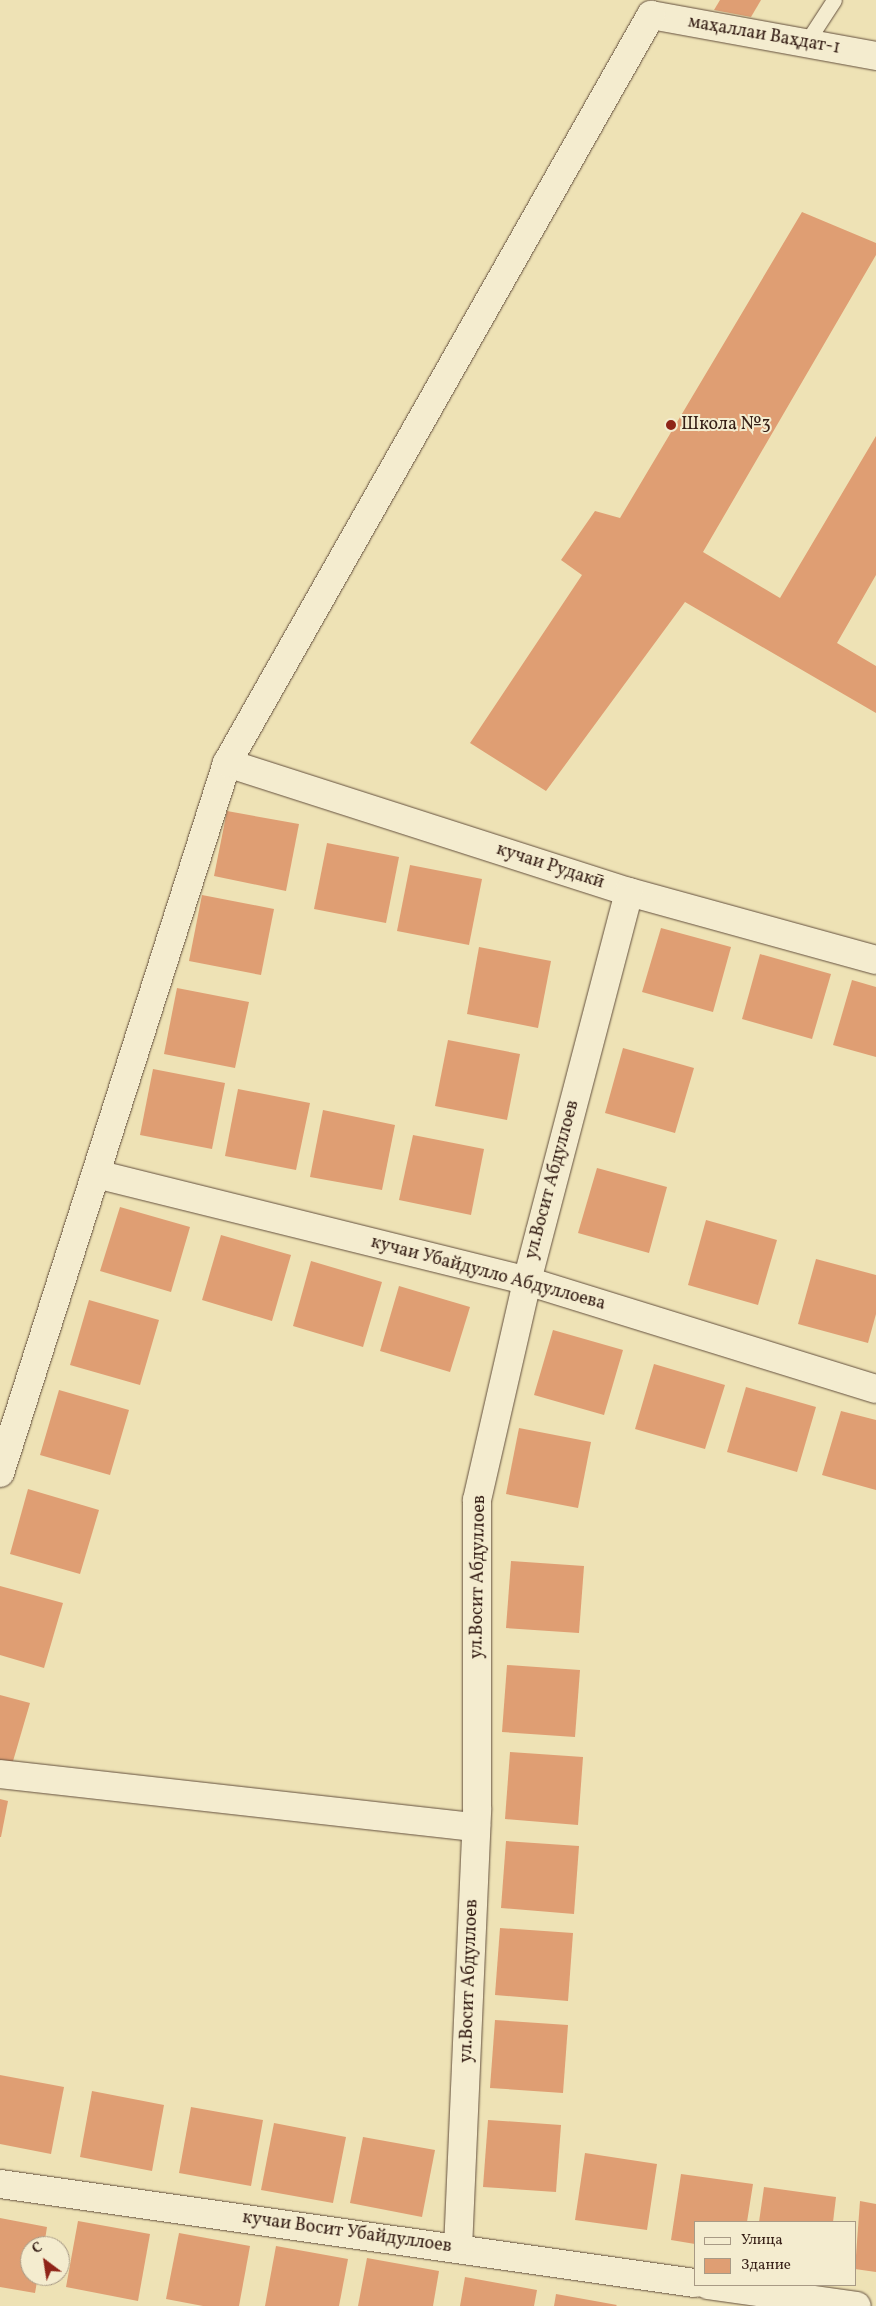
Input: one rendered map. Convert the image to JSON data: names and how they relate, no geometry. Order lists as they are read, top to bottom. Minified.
{"streets":{"street":["маҳаллаи Ваҳдат-1","кучаи Рудакӣ","ул.Восит Абдуллоев","кучаи Убайдулло Абдуллоева","кучаи Восит Убайдуллоев"]},"crossings":[["кучаи Рудакӣ","ул.Восит Абдуллоев"],["ул.Восит Абдуллоев","кучаи Убайдулло Абдуллоева"],["ул.Восит Абдуллоев","кучаи Восит Убайдуллоев"]],"places":["Школа №3"],"legend":["Улица","Здание"],"north":"top left"}
